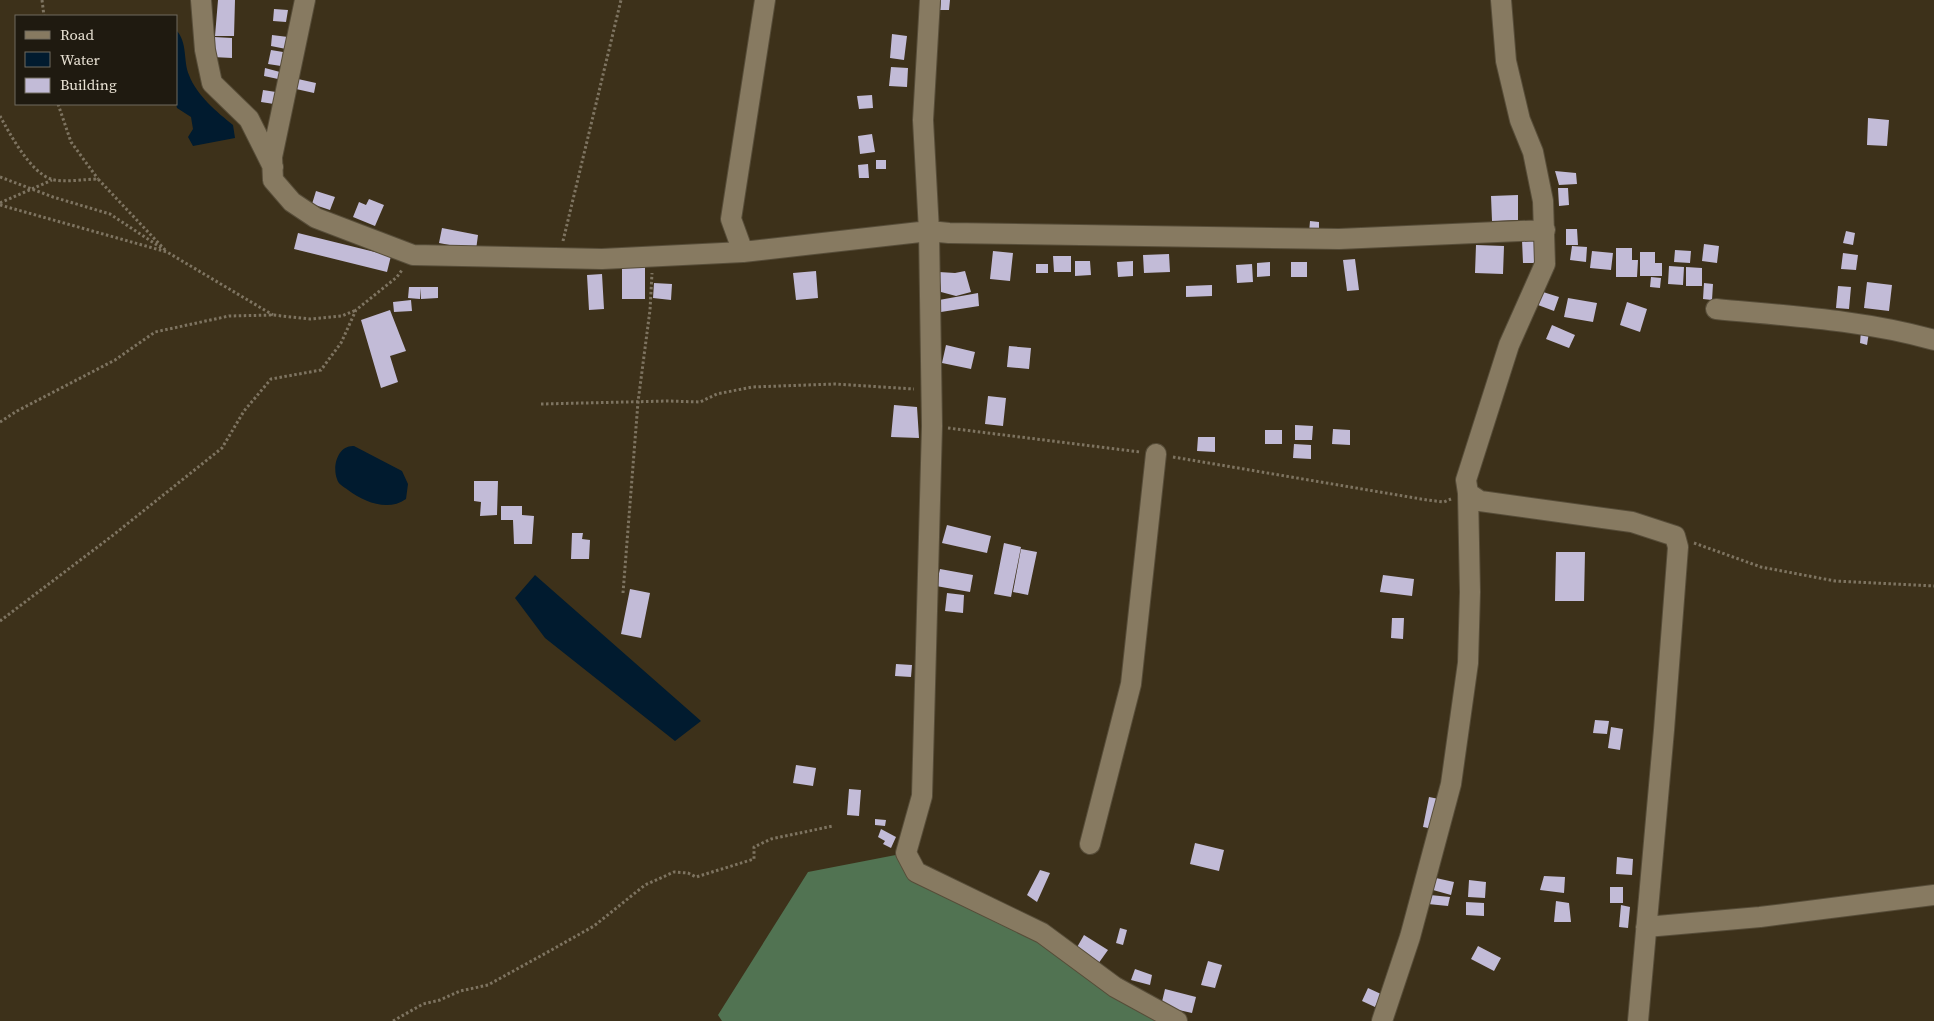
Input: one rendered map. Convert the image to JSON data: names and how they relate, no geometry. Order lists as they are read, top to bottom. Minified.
{"legend":["Road","Water","Building"]}
